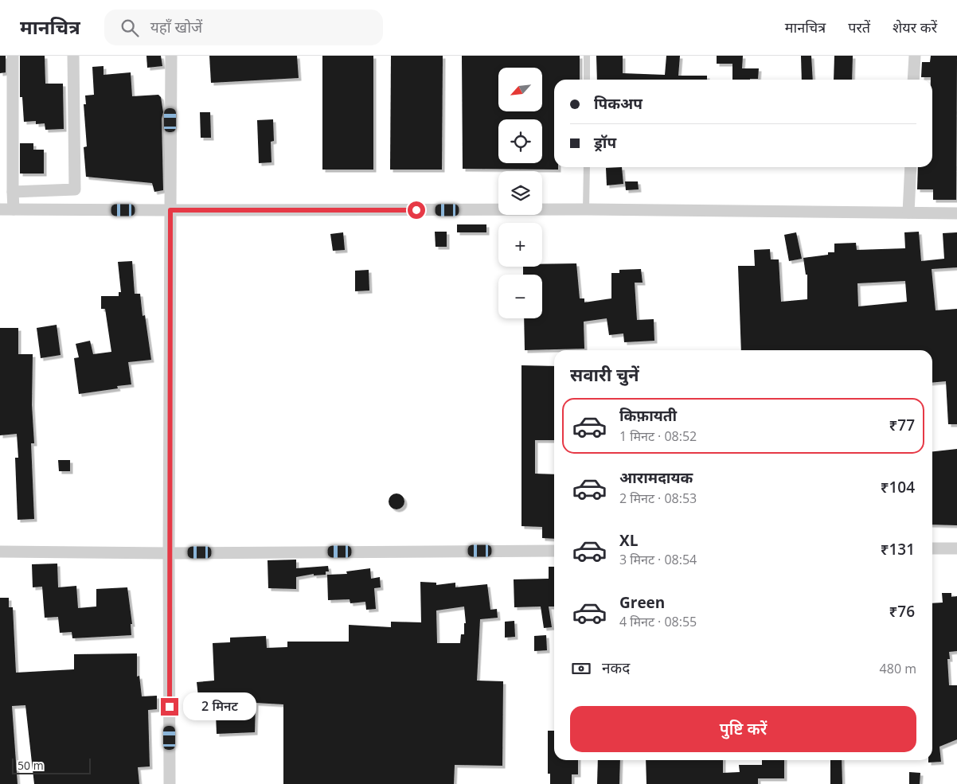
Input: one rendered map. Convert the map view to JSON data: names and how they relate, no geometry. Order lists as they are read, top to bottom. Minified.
{"scale_bar":"50 m","north":"bottom left","page":{"header":"मानचित्र","search":"यहाँ खोजें","nav":["मानचित्र","परतें","शेयर करें"],"map_buttons":["+","−"],"banner":["पिकअप","ड्रॉप"],"heading":"सवारी चुनें","list":[{"name":"किफ़ायती","note":"1 मिनट · 08:52","value":"₹77"},{"name":"आरामदायक","note":"2 मिनट · 08:53","value":"₹104"},{"name":"XL","note":"3 मिनट · 08:54","value":"₹131"},{"name":"Green","note":"4 मिनट · 08:55","value":"₹76"}],"pay":["नकद","480 m"],"bubble":"2 मिनट","buttons":"पुष्टि करें","scale":"50 m"}}
